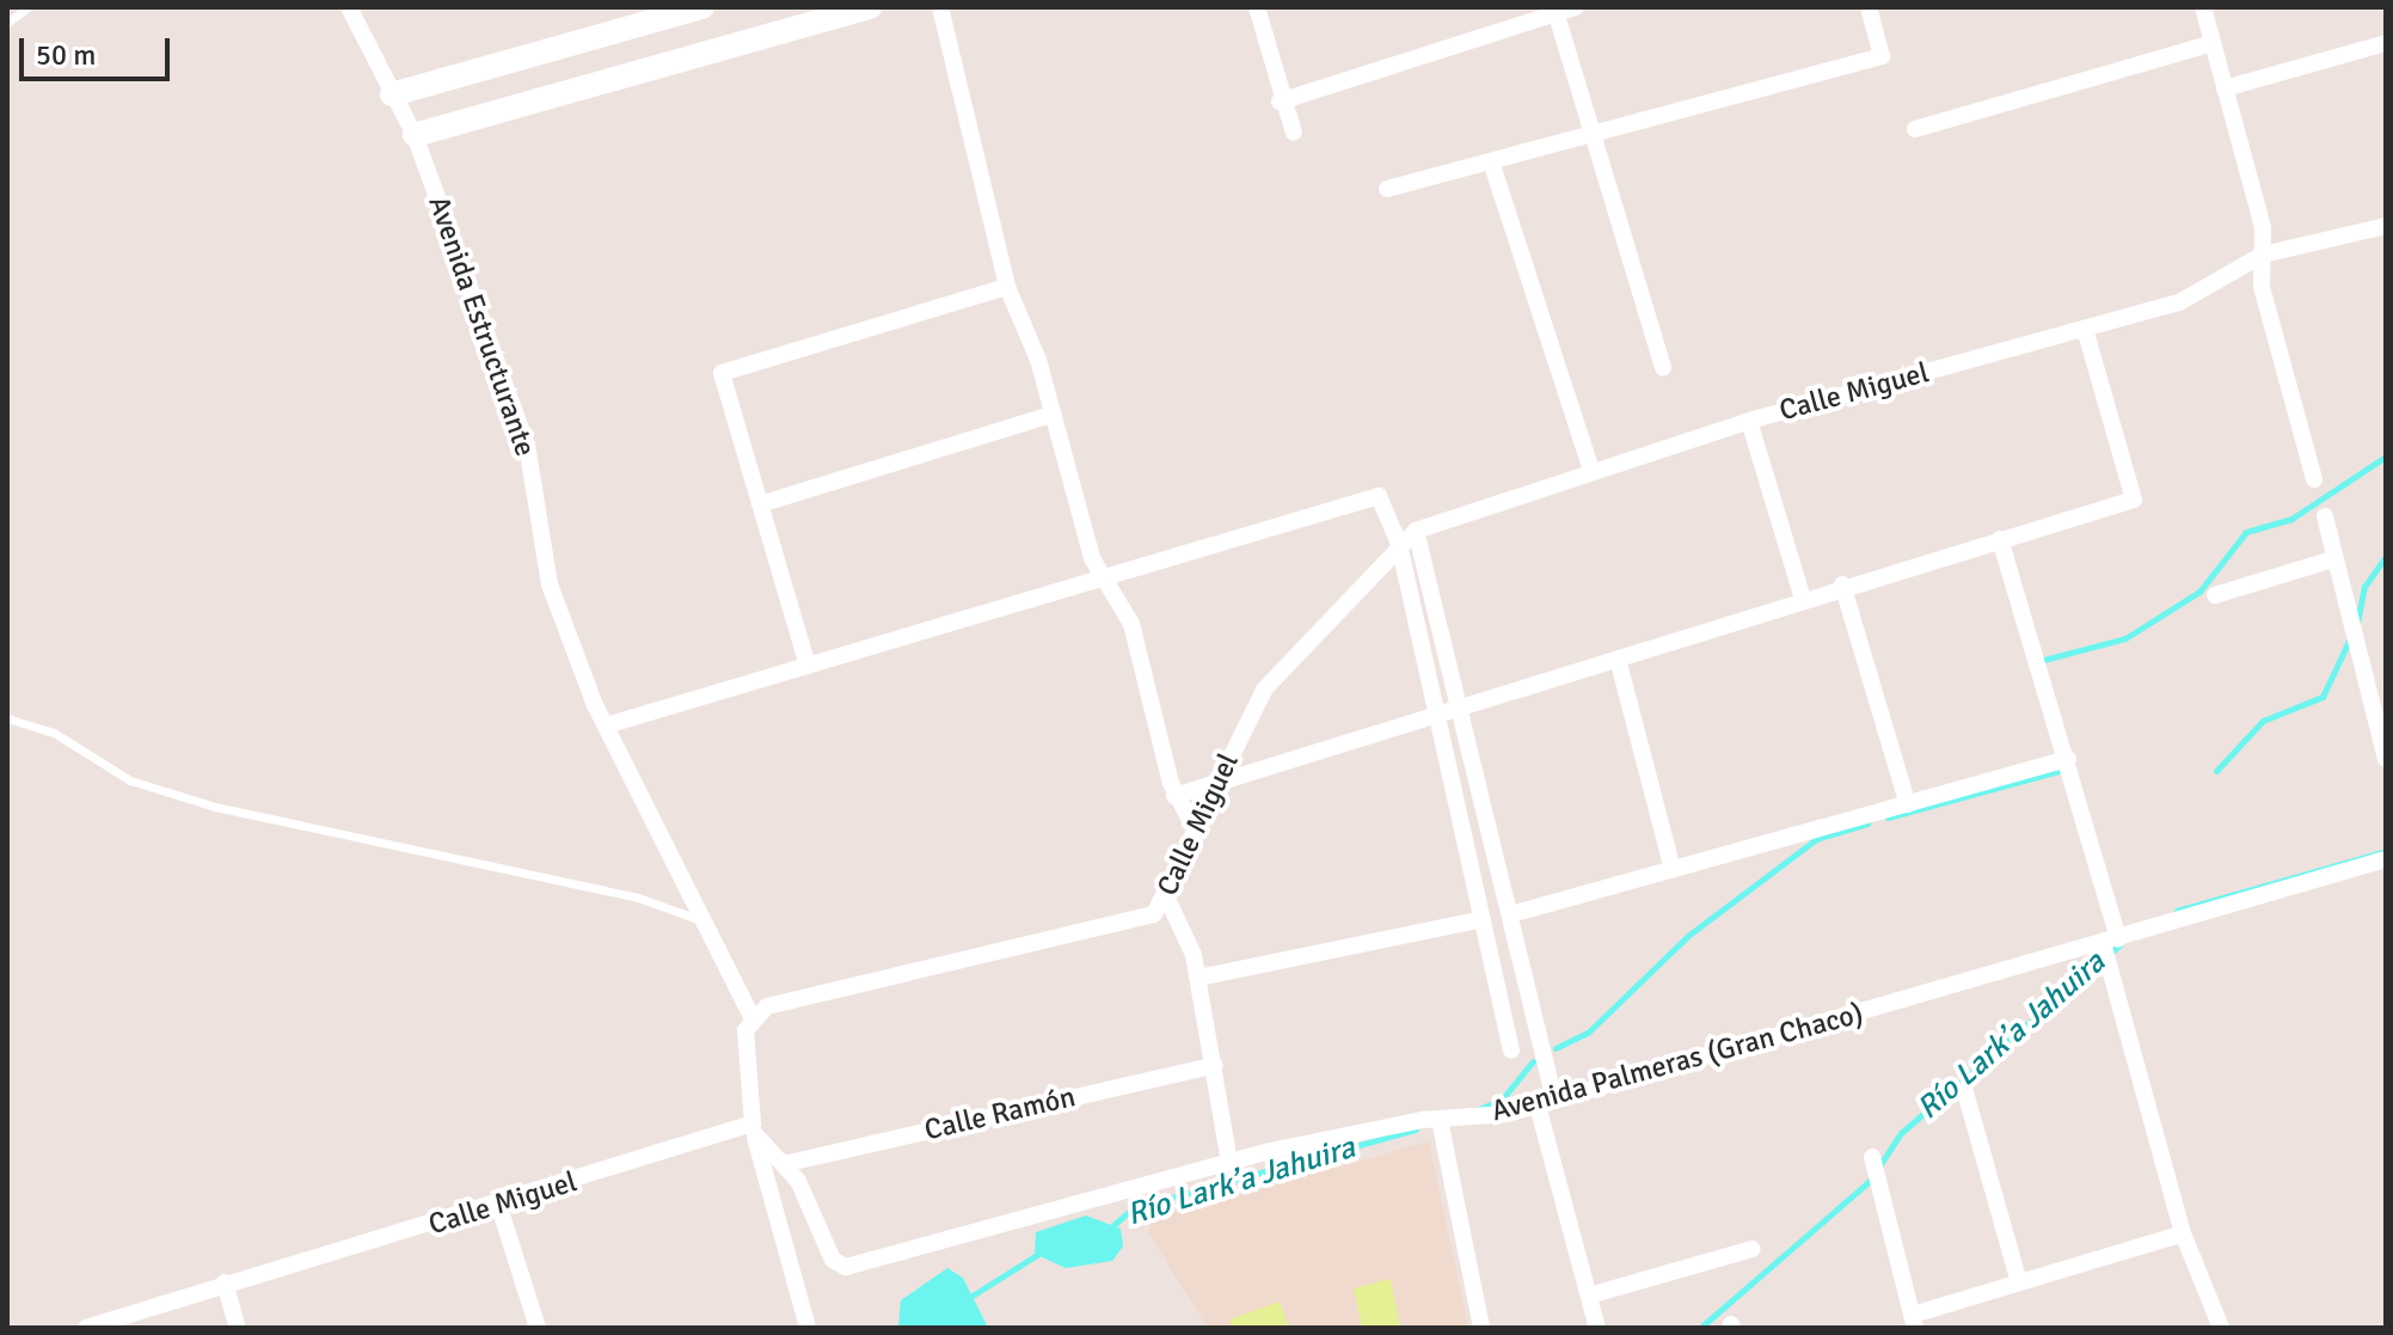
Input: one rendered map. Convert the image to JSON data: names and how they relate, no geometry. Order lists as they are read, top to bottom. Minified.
{"streets":{"street":["Avenida Estructurante","Calle Miguel","Avenida Palmeras (Gran Chaco)","Calle Ramón"]},"crossings":[["Avenida Estructurante","Calle Miguel"],["Calle Miguel","Avenida Palmeras (Gran Chaco)"],["Avenida Palmeras (Gran Chaco)","Calle Ramón"]],"water":["Río Lark’a Jahuira"],"scale_bar":"50 m"}
